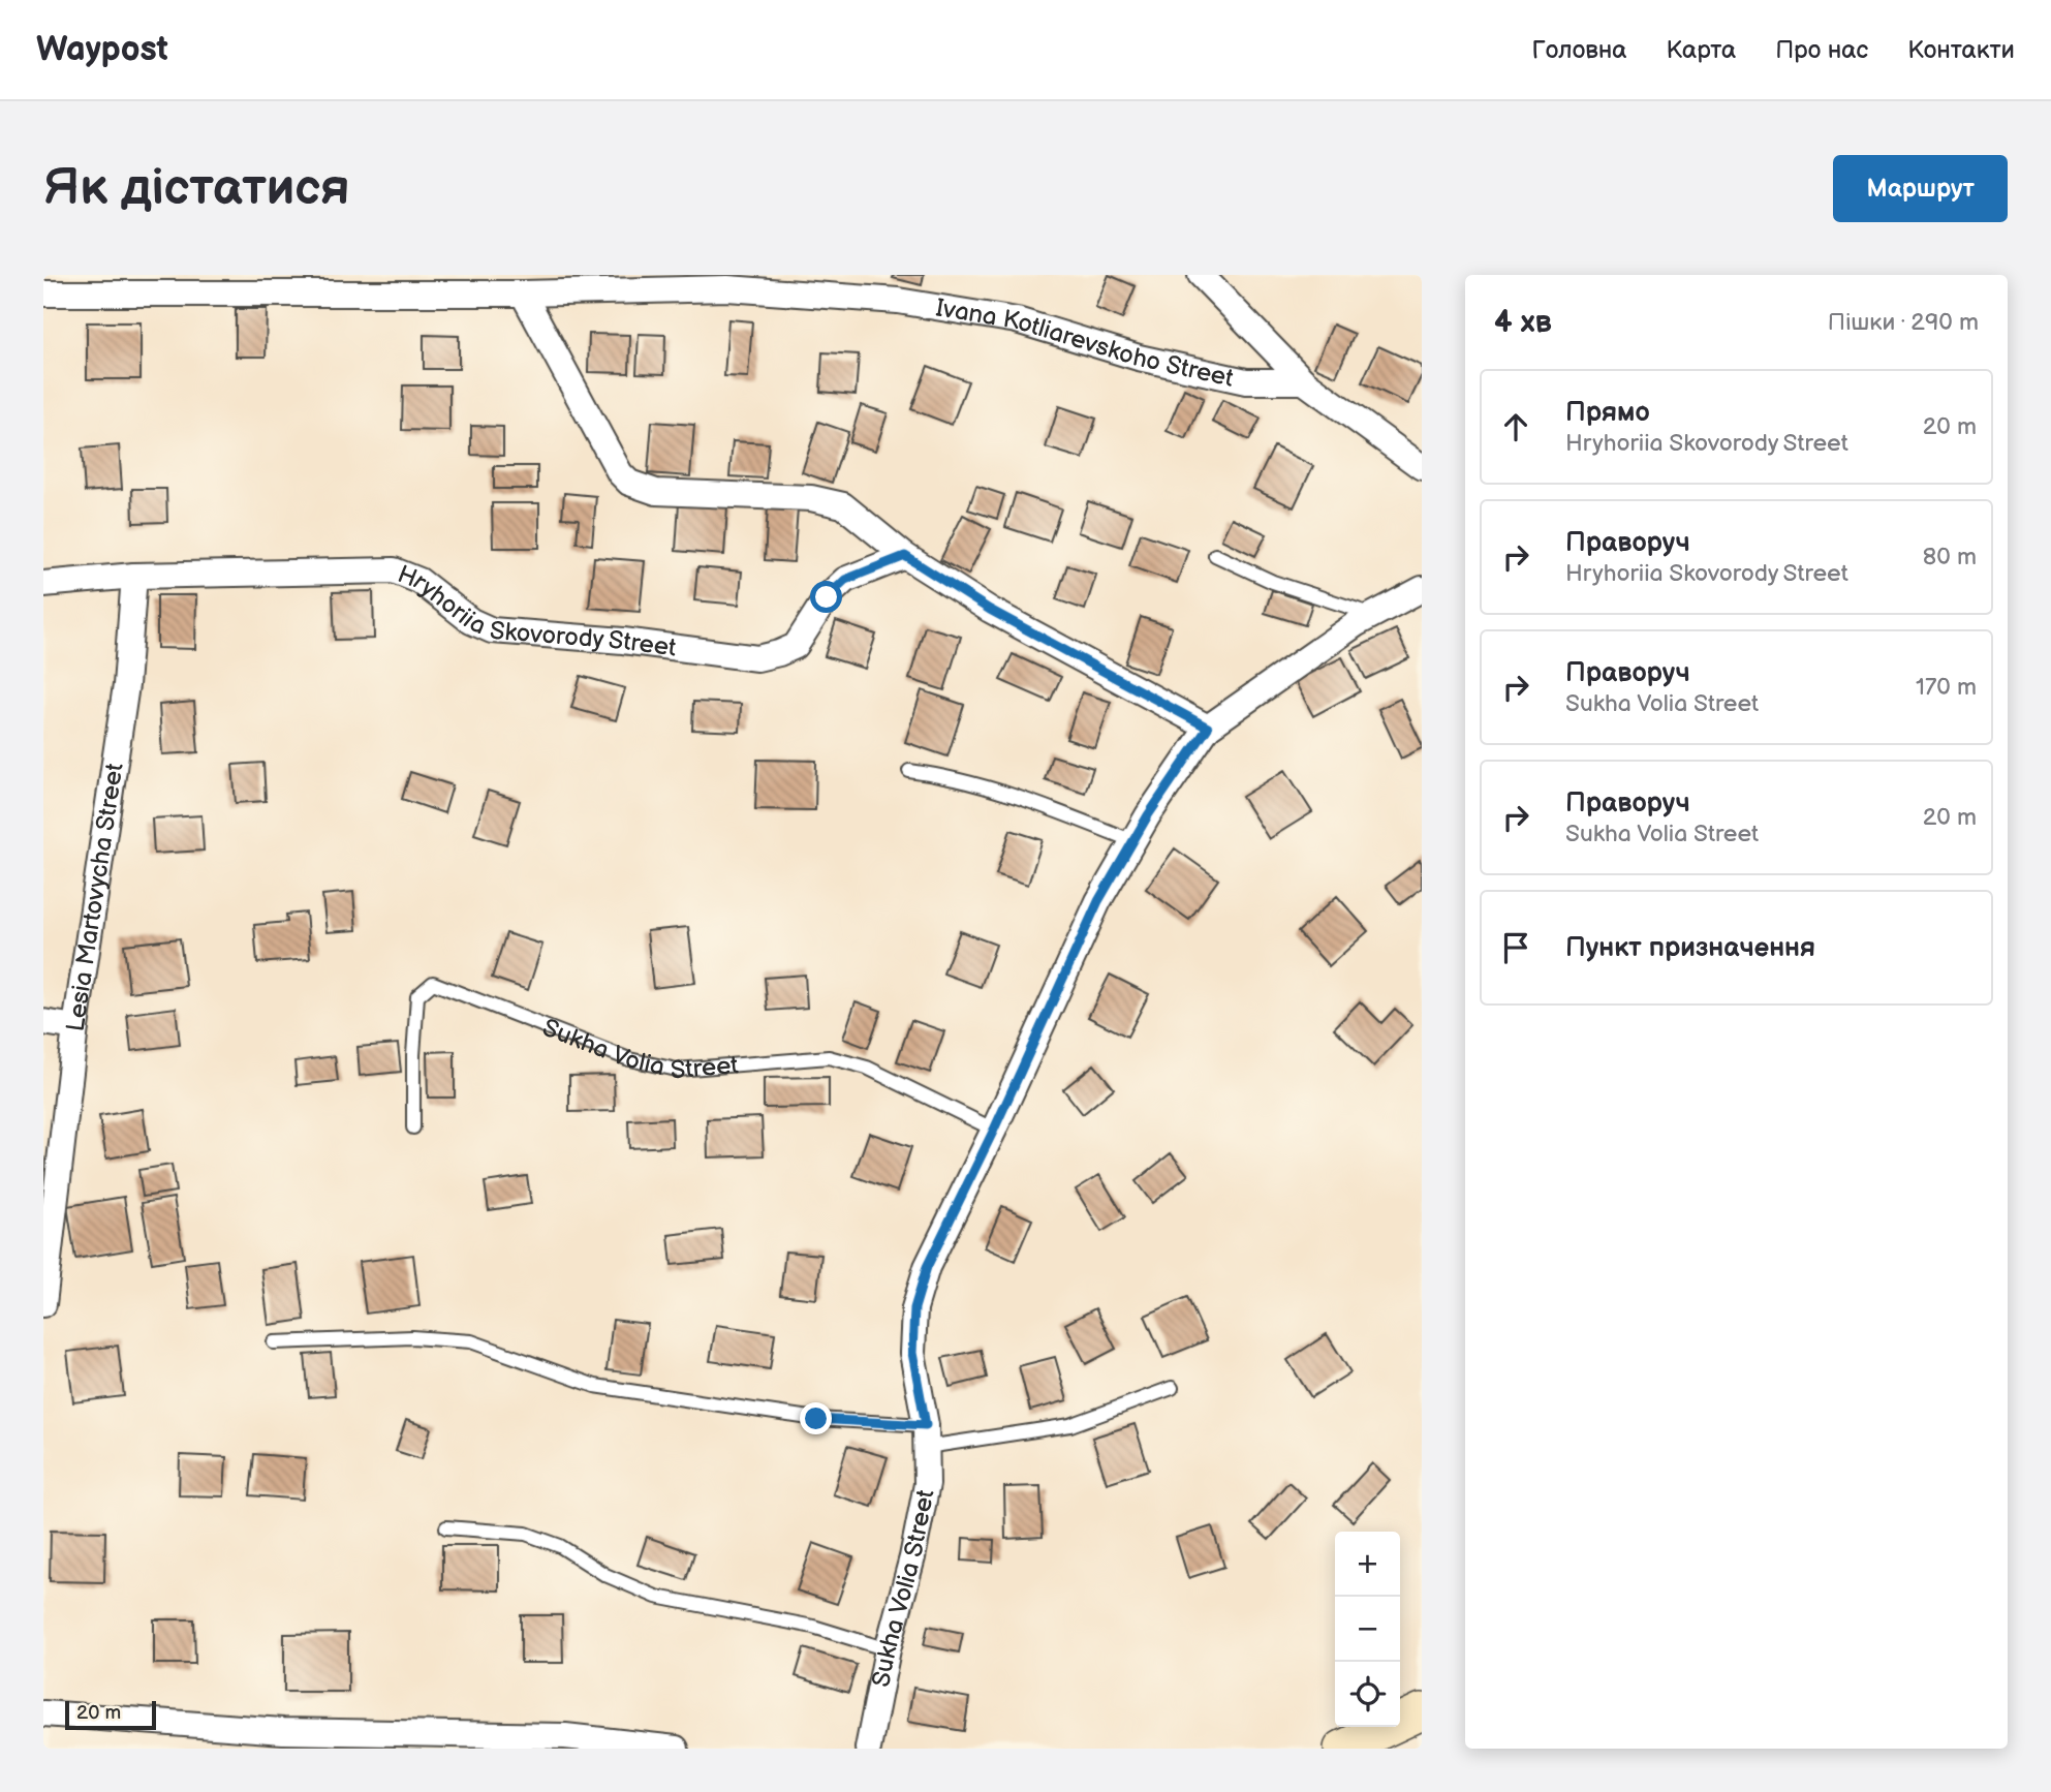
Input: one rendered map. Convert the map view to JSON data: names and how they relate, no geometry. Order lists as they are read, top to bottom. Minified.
{"streets":{"street":["Ivana Kotliarevskoho Street","Hryhoriia Skovorody Street","Lesia Martovycha Street","Sukha Volia Street"]},"crossings":[["Hryhoriia Skovorody Street","Lesia Martovycha Street"]],"scale_bar":"20 m","page":{"header":"Waypost","nav":["Головна","Карта","Про нас","Контакти"],"buttons":"Маршрут","title":"Як дістатися","heading":["4 хв","Пішки · 290 m"],"list":[["Прямо","Hryhoriia Skovorody Street","20 m"],["Праворуч","Hryhoriia Skovorody Street","80 m"],["Праворуч","Sukha Volia Street","170 m"],["Праворуч","Sukha Volia Street","20 m"],"Пункт призначення"],"map_buttons":["+","−"],"scale":"20 m"}}
